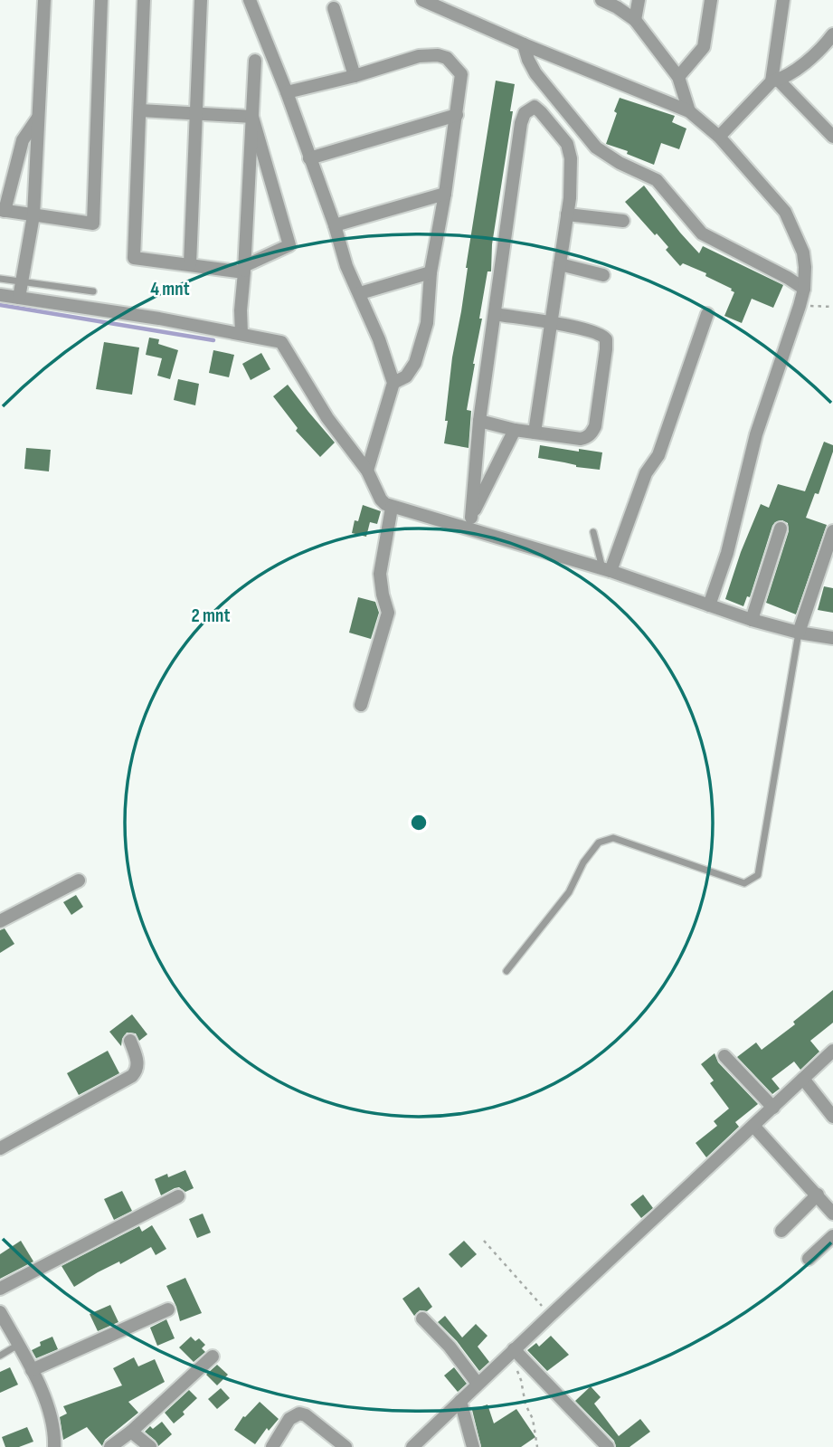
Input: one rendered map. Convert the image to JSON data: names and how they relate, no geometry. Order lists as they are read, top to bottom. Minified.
{"rings":["4 mnt","2 mnt"]}
